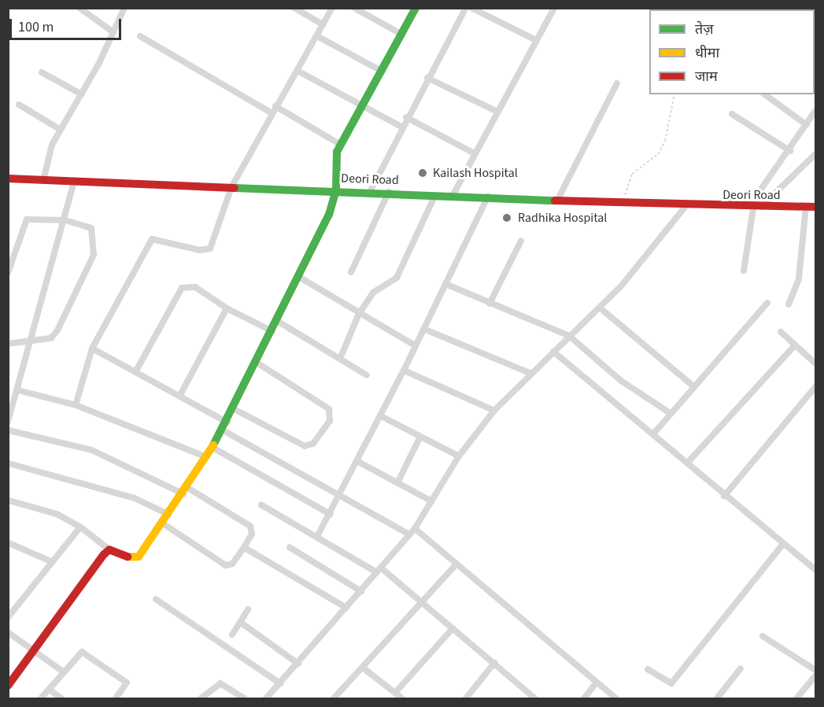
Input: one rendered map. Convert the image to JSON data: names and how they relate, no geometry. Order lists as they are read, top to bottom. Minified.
{"streets":{"street":["Deori Road"]},"places":["Kailash Hospital","Radhika Hospital"],"legend":["तेज़","धीमा","जाम"],"scale_bar":"100 m"}
